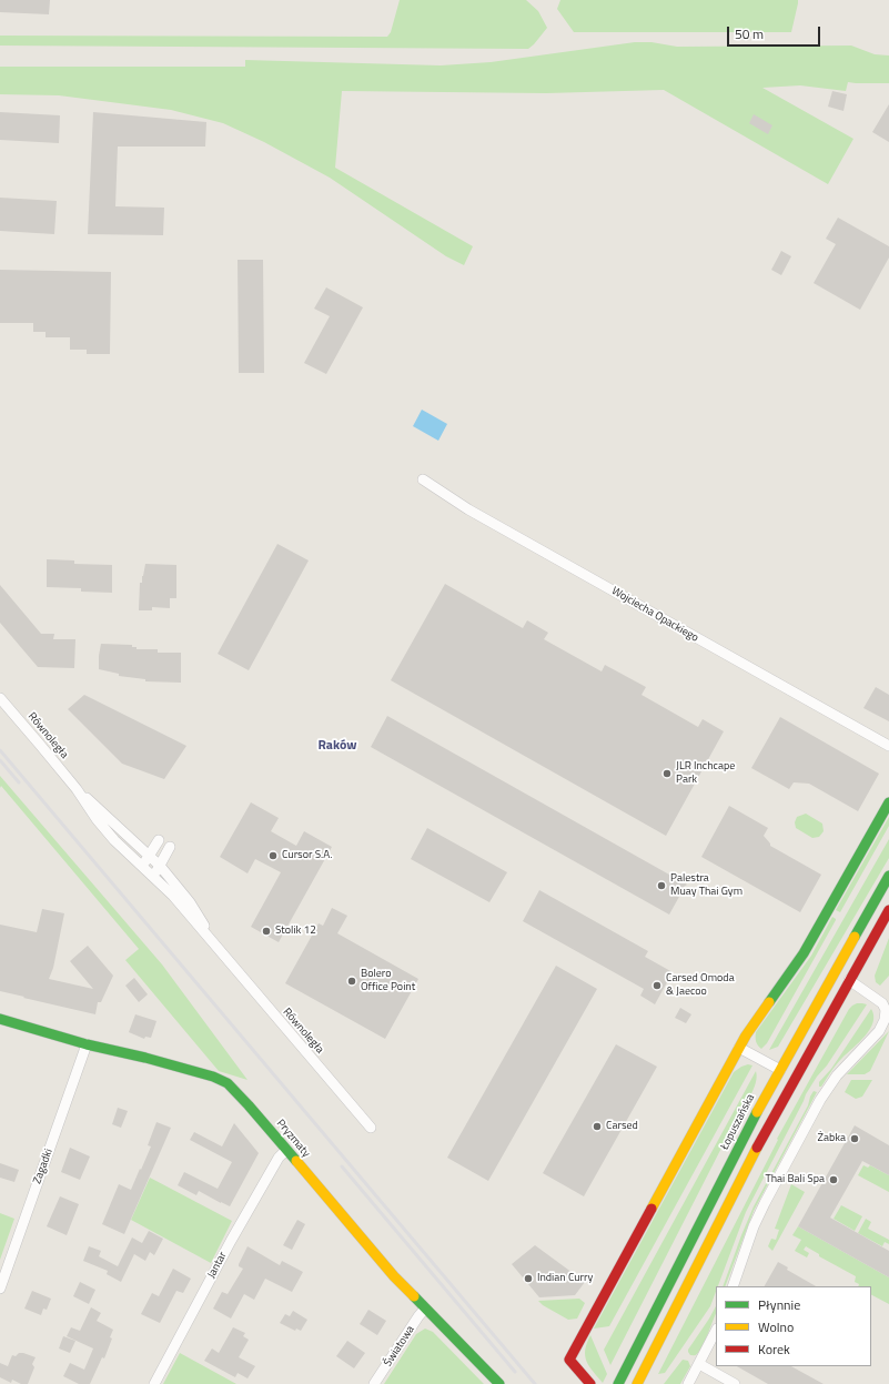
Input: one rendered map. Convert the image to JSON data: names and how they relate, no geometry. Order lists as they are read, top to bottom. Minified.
{"streets":{"street":["Wojciecha Opackiego","Równoległa","Łopuszańska","Pryzmaty","Zagadki","Jantar","Światowa"]},"crossings":[["Pryzmaty","Zagadki"],["Pryzmaty","Jantar"],["Pryzmaty","Światowa"]],"districts":["Raków"],"places":["JLR Inchcape Park","Cursor S.A.","Palestra Muay Thai Gym","Stolik 12","Bolero Office Point","Carsed Omoda & Jaecoo","Carsed","Żabka","Thai Bali Spa","Indian Curry"],"legend":["Płynnie","Wolno","Korek"],"scale_bar":"50 m"}
